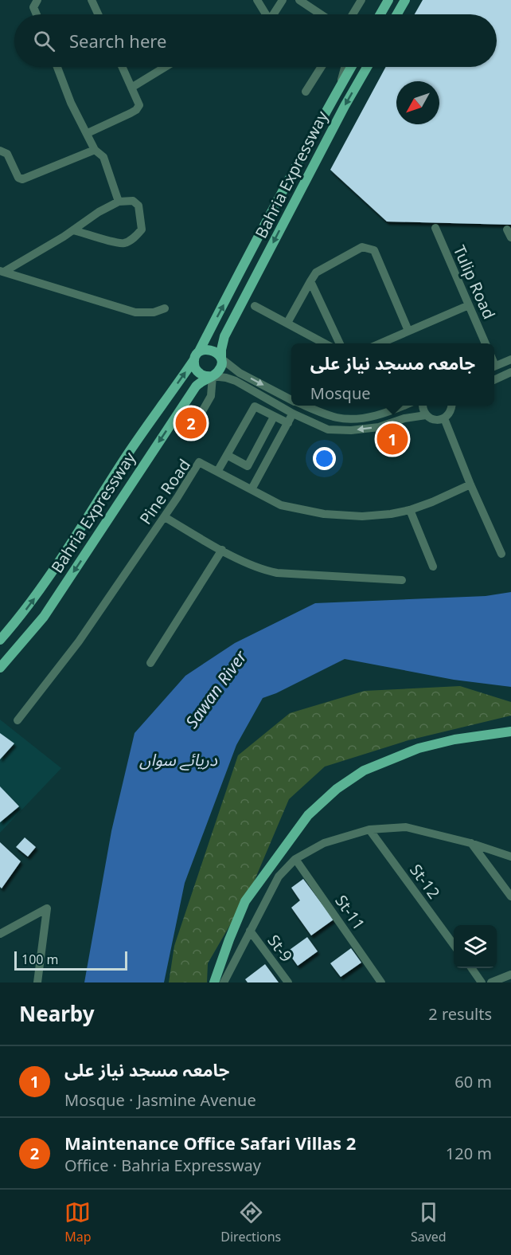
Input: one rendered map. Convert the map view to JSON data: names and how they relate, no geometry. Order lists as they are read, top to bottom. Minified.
{"streets":{"main road":["Bahria Expressway"],"street":["Tulip Road","Pine Road","St-12","St-11","St-9"]},"water":["Sawan River","دریائے سواں"],"scale_bar":"100 m","north":"bottom left","page":{"search":"Search here","popup":["جامعہ مسجد نیاز علی","Mosque"],"pins":["2","1"],"scale":"100 m","heading":["Nearby","2 results"],"list":[{"mark":"1","name":"جامعہ مسجد نیاز علی","note":"Mosque · Jasmine Avenue","value":"60 m"},{"mark":"2","name":"Maintenance Office Safari Villas 2","note":"Office · Bahria Expressway","value":"120 m"}],"nav":["Map","Directions","Saved"]}}
